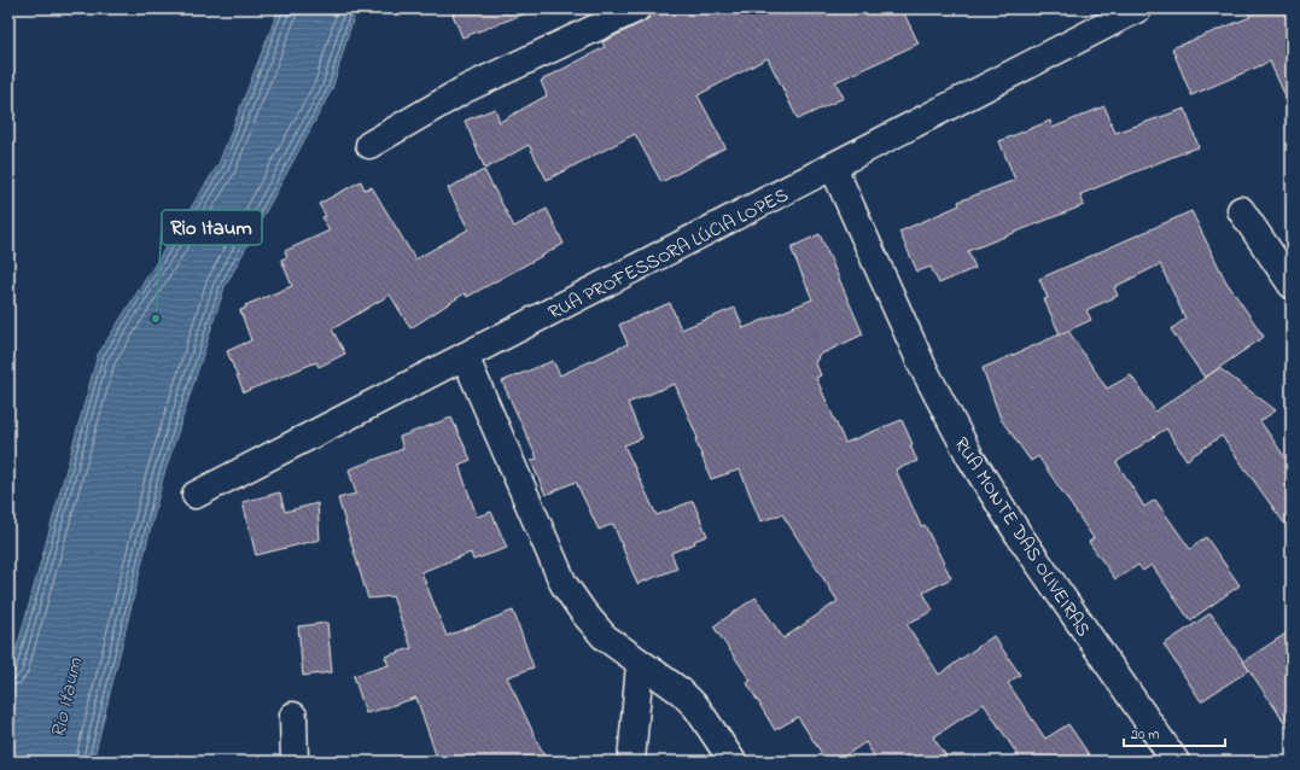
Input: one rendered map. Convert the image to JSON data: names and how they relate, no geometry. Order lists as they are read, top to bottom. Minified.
{"streets":{"street":["RUA PROFESSORA LÚCIA LOPES","RUA MONTE DAS OLIVEIRAS"]},"crossings":[["RUA PROFESSORA LÚCIA LOPES","RUA MONTE DAS OLIVEIRAS"]],"water":["Rio Itaum"],"places":["Rio Itaum"],"scale_bar":"20 m"}
